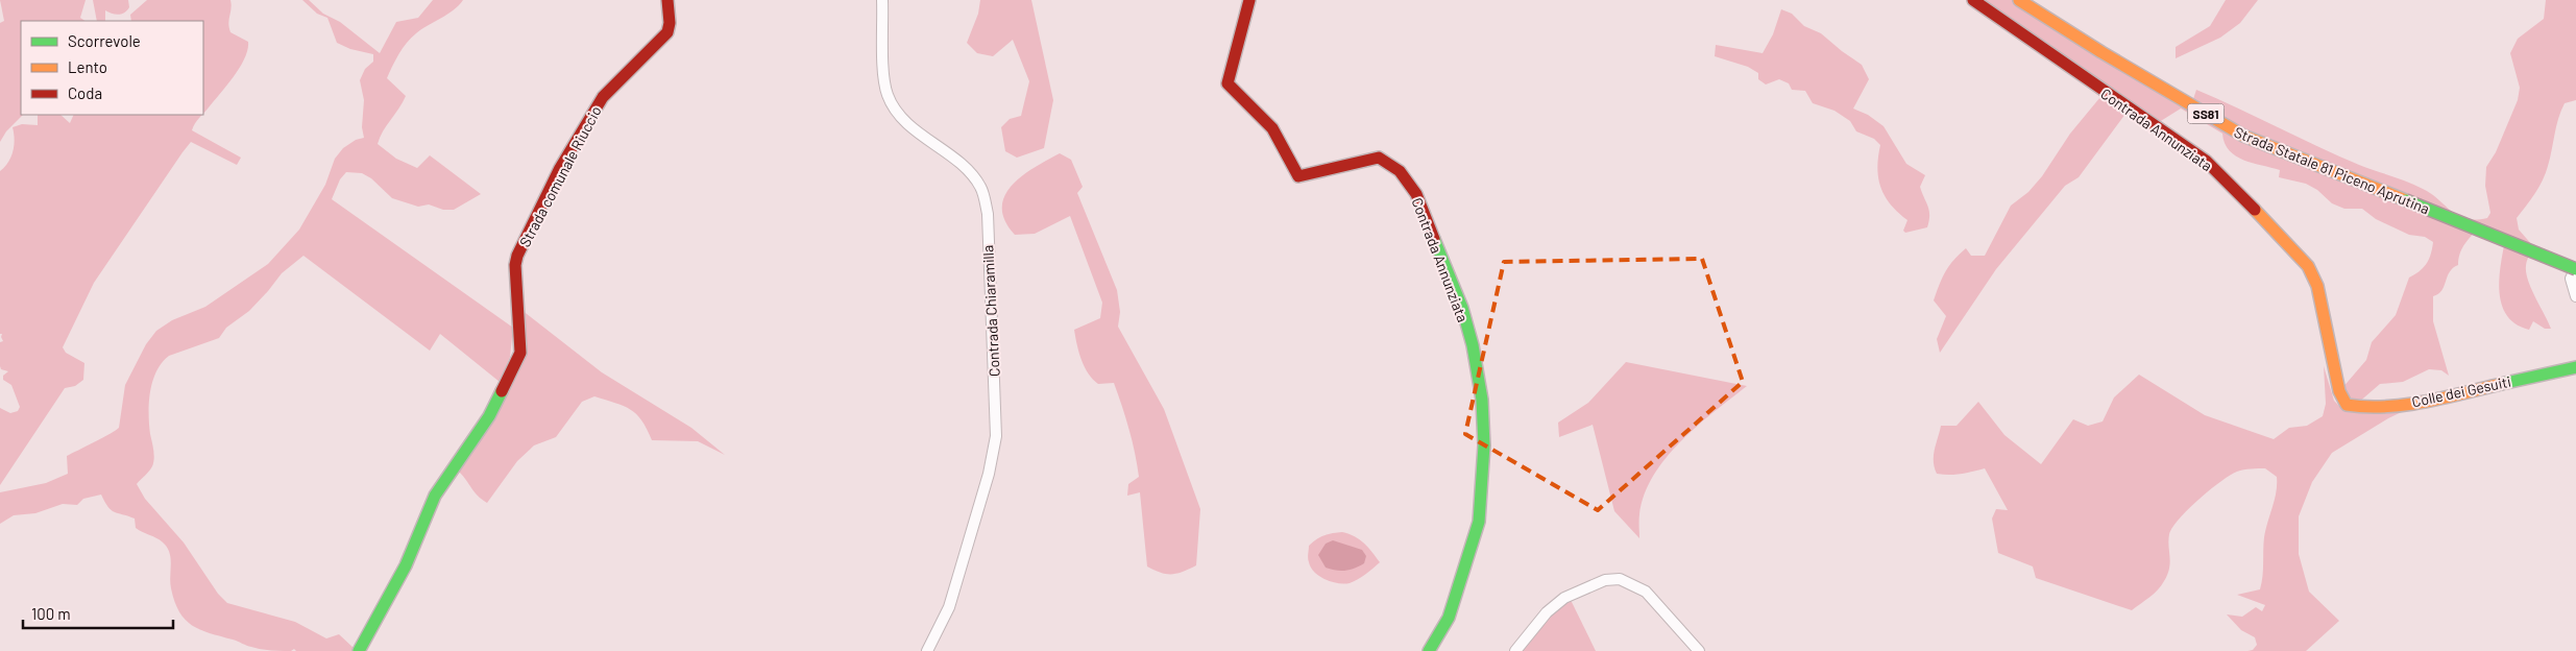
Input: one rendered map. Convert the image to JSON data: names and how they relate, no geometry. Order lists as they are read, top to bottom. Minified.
{"streets":{"main road":["SS81","Contrada Annunziata","Strada Statale 81 Piceno Aprutina","Strada comunale Riuccio","Colle dei Gesuiti"],"street":["Contrada Chiaramilla"]},"crossings":[["Contrada Annunziata","Colle dei Gesuiti"]],"legend":["Scorrevole","Lento","Coda"],"scale_bar":"100 m"}
